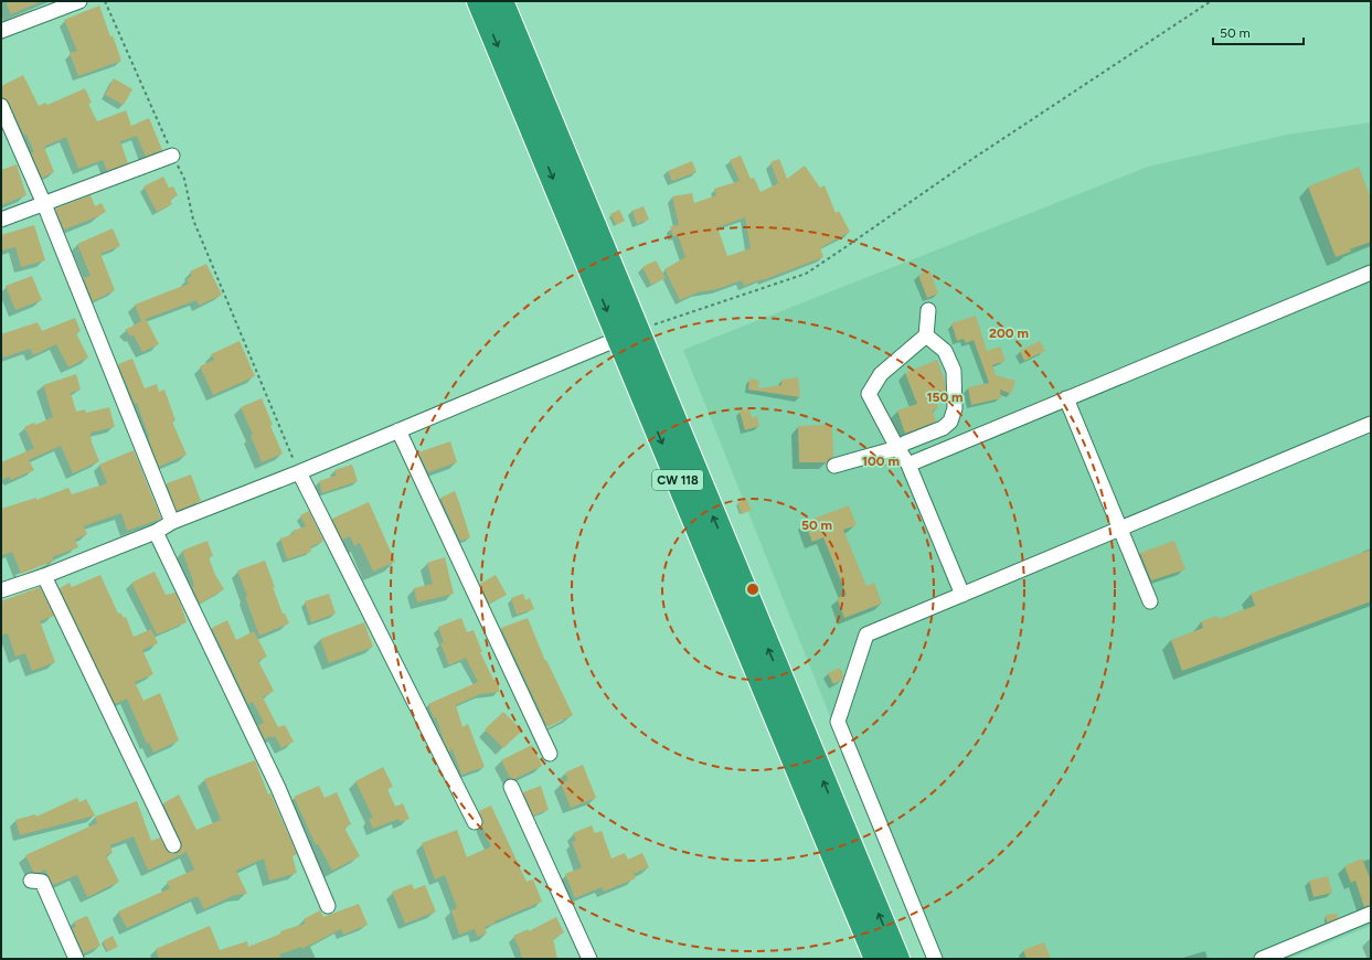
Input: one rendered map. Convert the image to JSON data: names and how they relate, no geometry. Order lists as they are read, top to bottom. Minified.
{"streets":{"highway":["CW 118"]},"scale_bar":"50 m","rings":["200 m","150 m","100 m","50 m"]}
